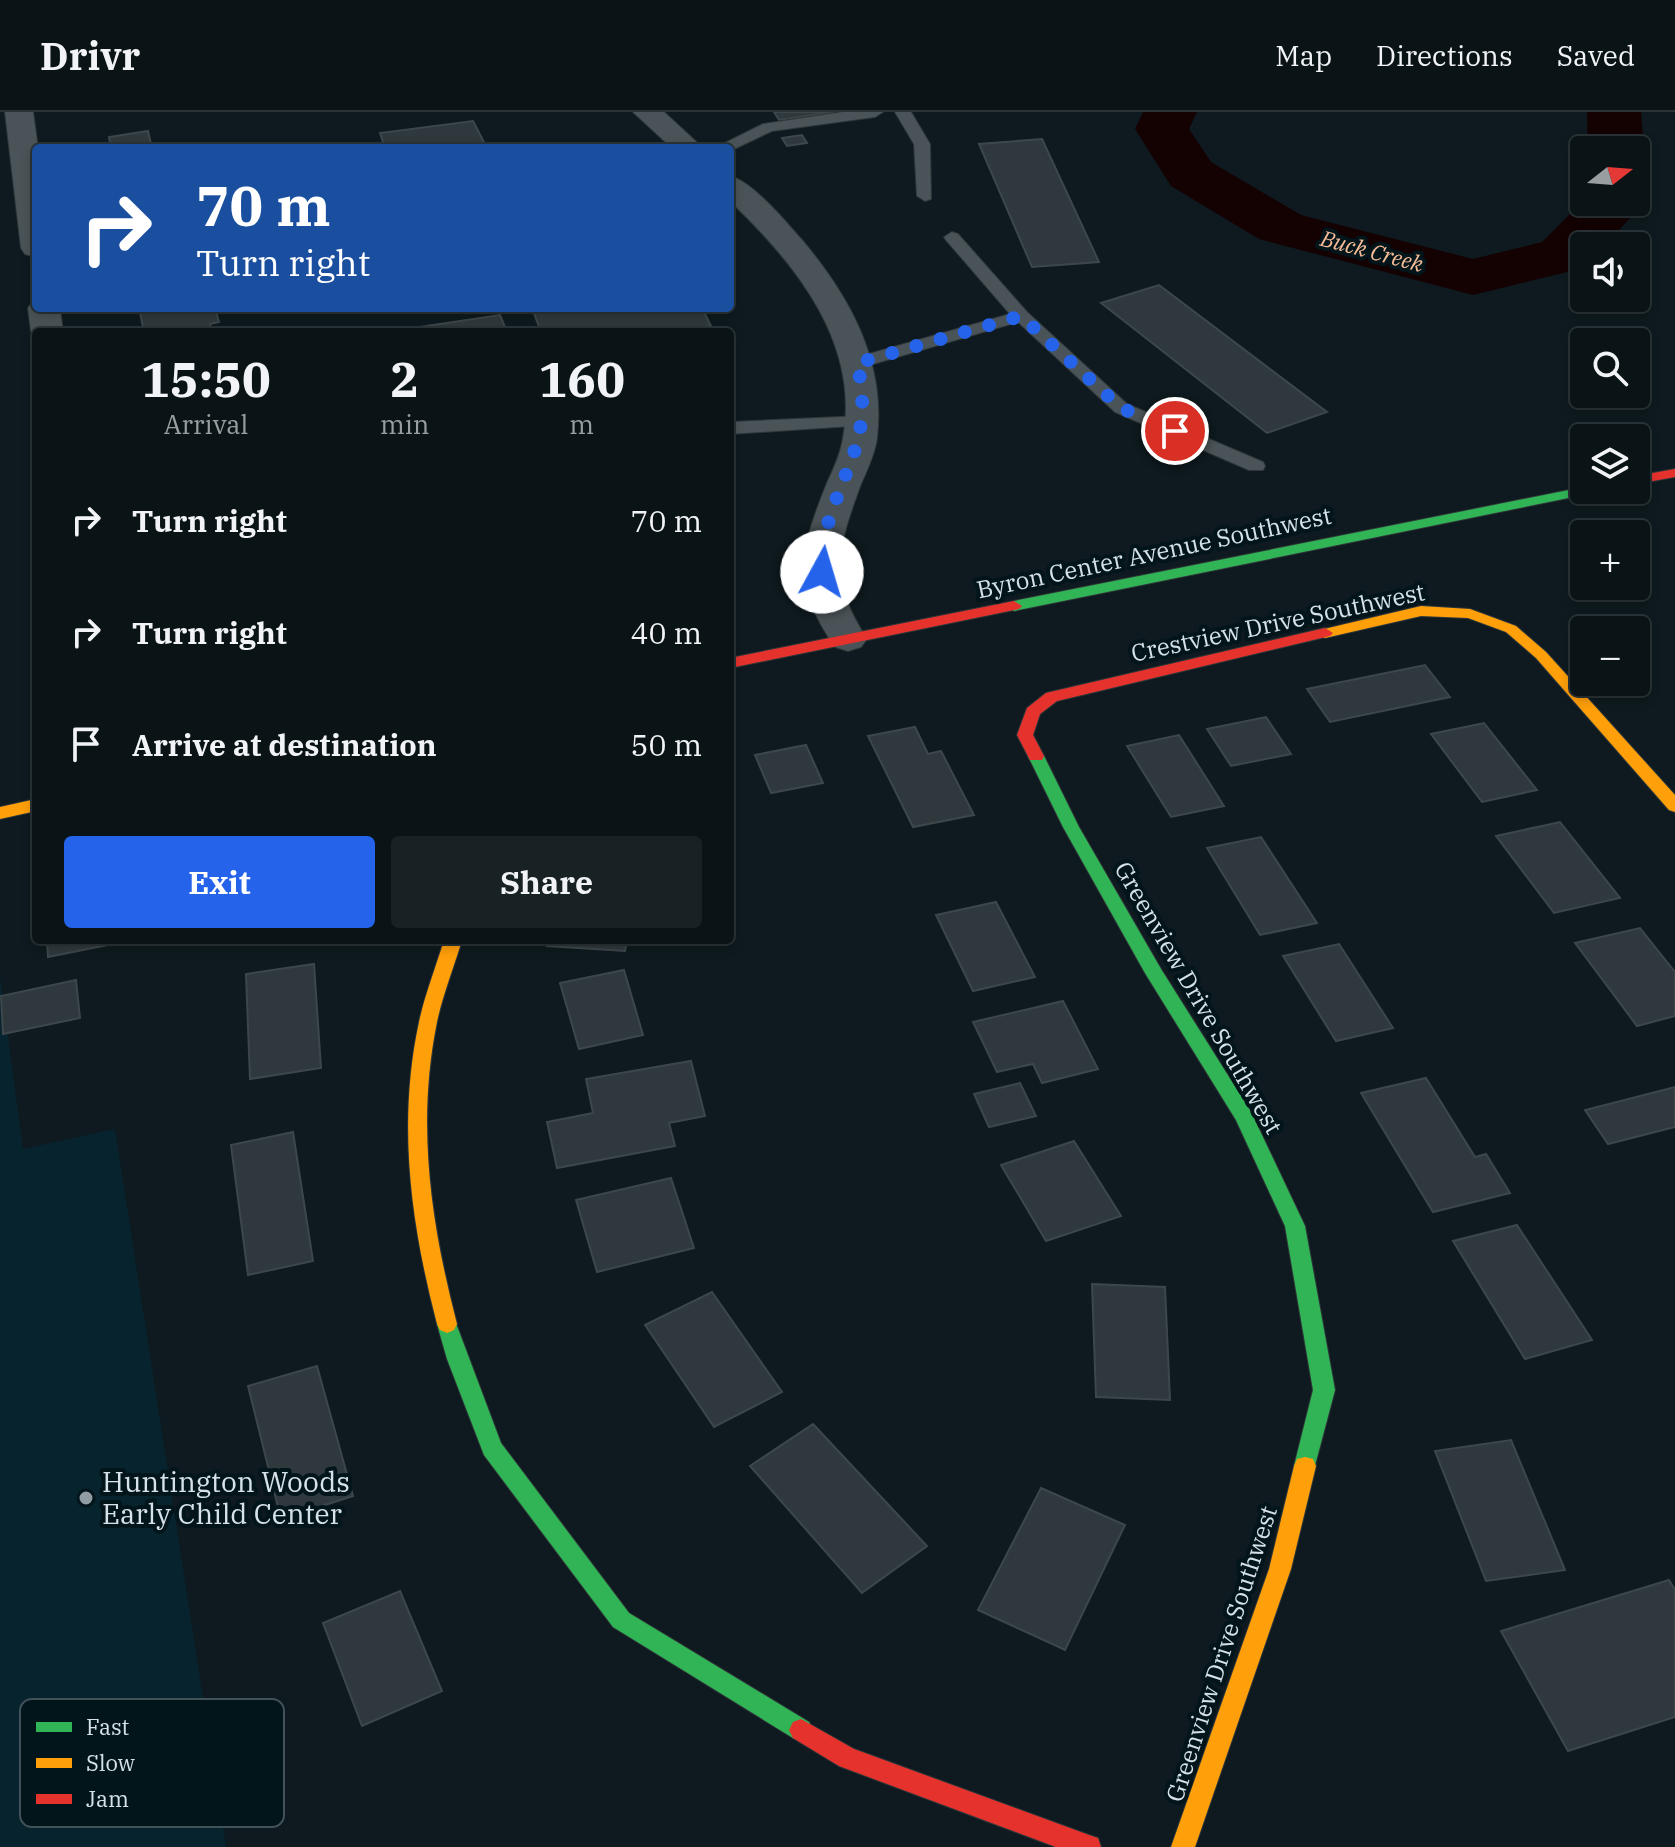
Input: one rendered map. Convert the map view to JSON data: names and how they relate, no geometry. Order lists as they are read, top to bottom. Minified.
{"streets":{"street":["Byron Center Avenue Southwest","Crestview Drive Southwest","Greenview Drive Southwest"]},"crossings":[["Crestview Drive Southwest","Greenview Drive Southwest"]],"water":["Buck Creek"],"places":["Huntington Woods Early Child Center"],"legend":["Fast","Slow","Jam"],"north":"right","page":{"header":"Drivr","nav":["Map","Directions","Saved"],"map_buttons":["+","−"],"turn":["70 m","Turn right"],"eta":["15:50","Arrival","2","min","160","m"],"list":[{"name":"Turn right","value":"70 m"},{"name":"Turn right","value":"40 m"},{"name":"Arrive at destination","value":"50 m"}],"buttons":["Exit","Share"]}}
